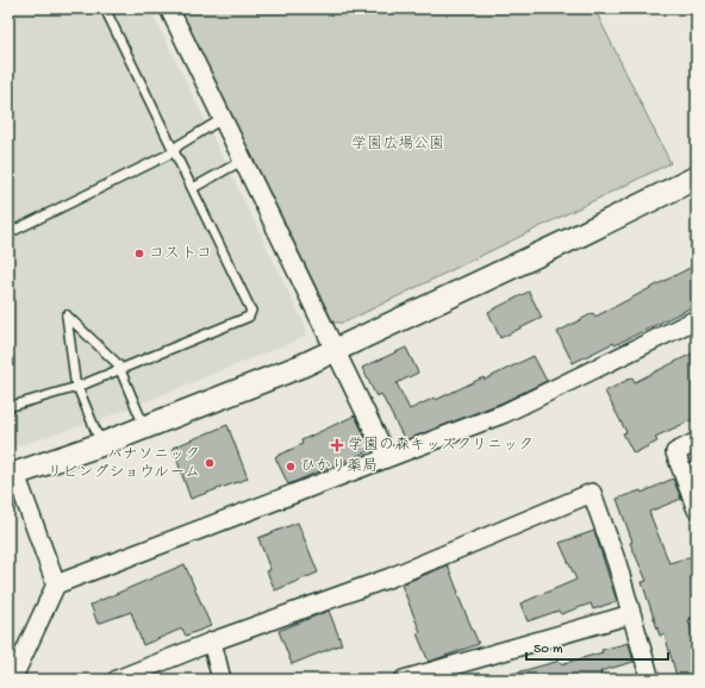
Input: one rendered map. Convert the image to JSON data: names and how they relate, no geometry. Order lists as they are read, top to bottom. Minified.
{"parks":["学園広場公園"],"places":{"other":["コストコ","パナソニック リビングショウルーム","ひかり薬局"],"health":["学園の森キッズクリニック"]},"scale_bar":"50 m"}
